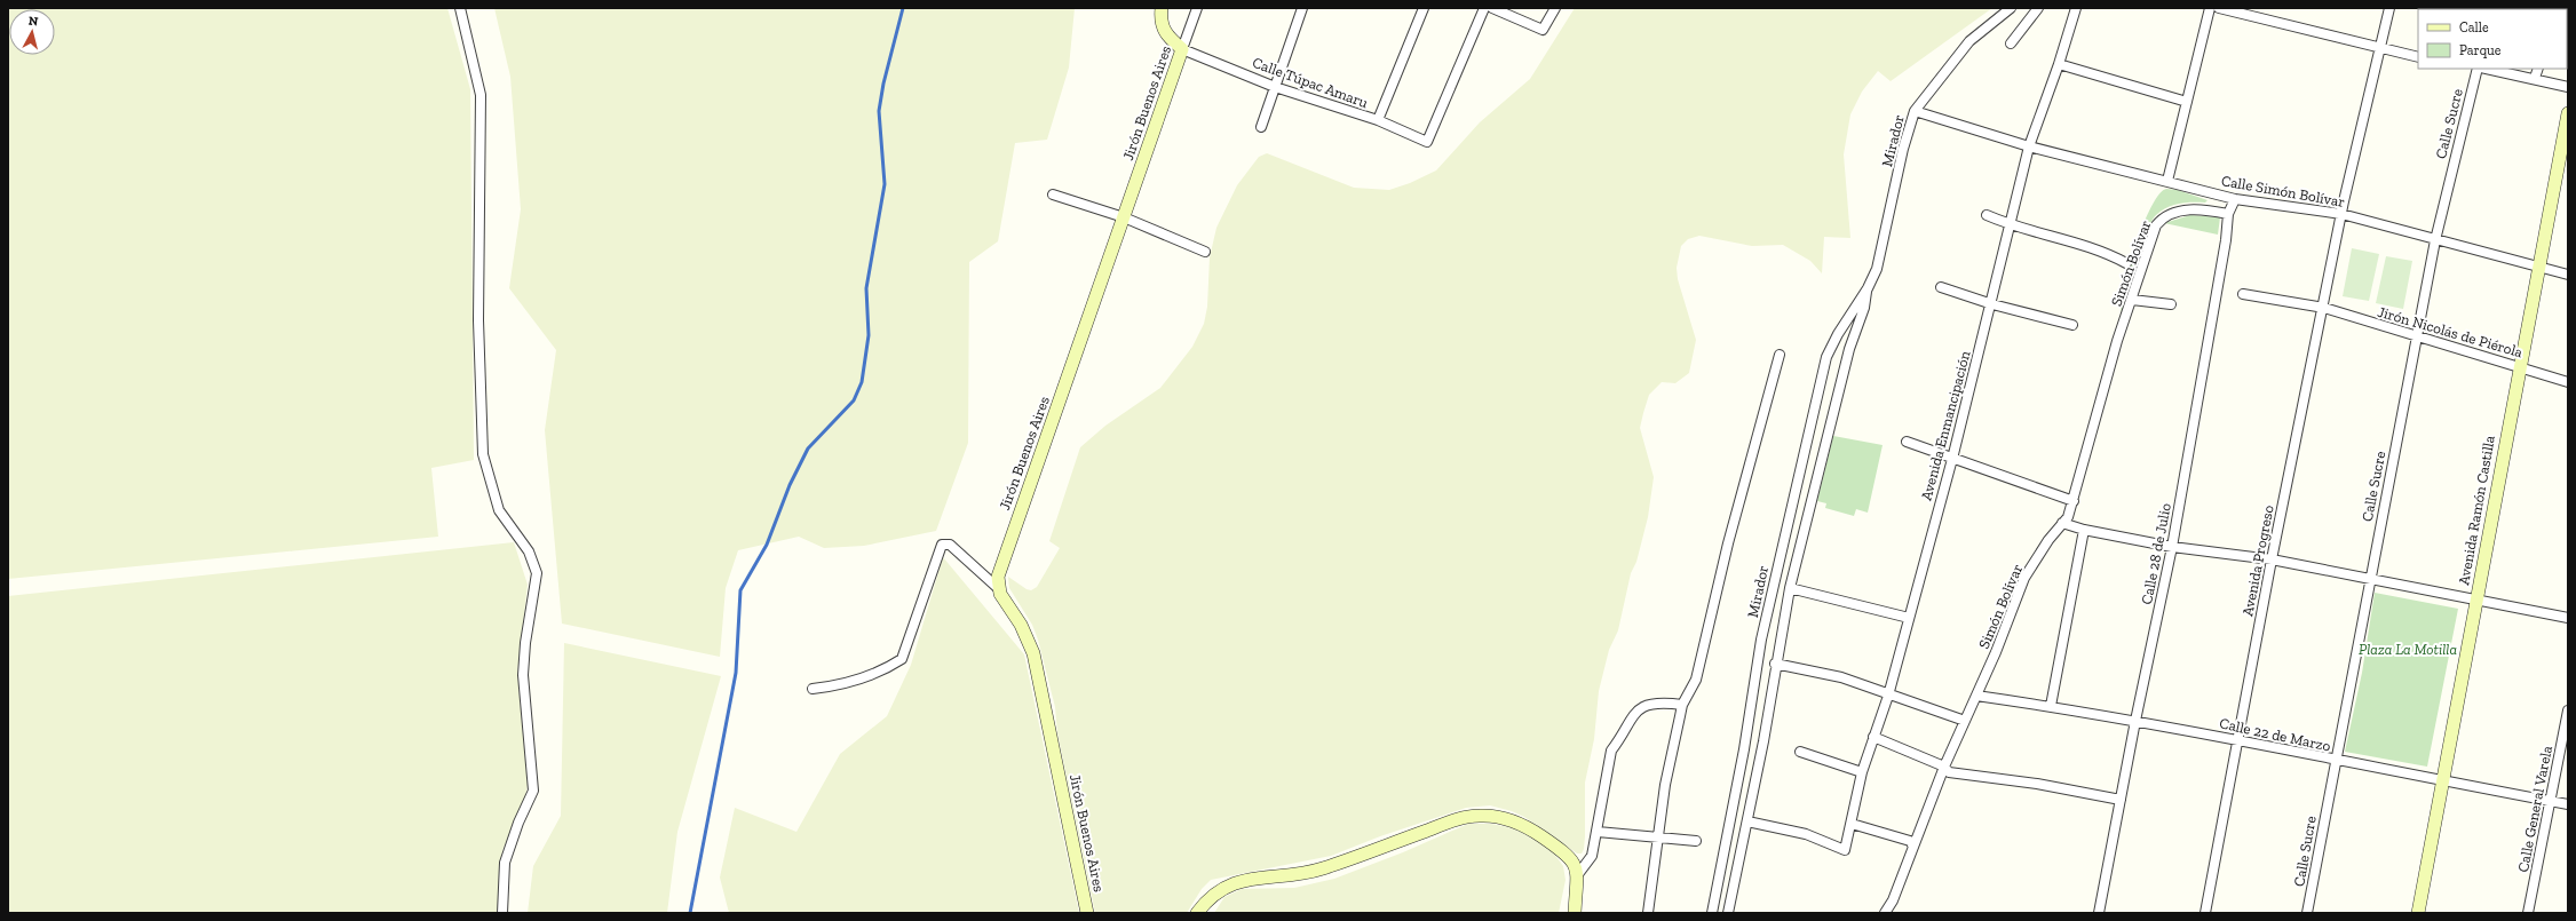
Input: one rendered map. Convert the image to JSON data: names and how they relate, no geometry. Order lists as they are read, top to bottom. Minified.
{"streets":{"street":["Calle Túpac Amaru","Jirón Buenos Aires","Calle Sucre","Mirador","Calle Simón Bolívar","Simón Bolívar","Jirón Nicolás de Piérola","Avenida Enmancipación","Avenida Ramón Castilla","Calle 28 de Julio","Avenida Progreso","Calle 22 de Marzo","Calle General Varela"]},"crossings":[["Calle Túpac Amaru","Jirón Buenos Aires"],["Calle Sucre","Calle Simón Bolívar"],["Calle Sucre","Jirón Nicolás de Piérola"],["Calle Sucre","Calle 22 de Marzo"],["Mirador","Calle Simón Bolívar"],["Mirador","Avenida Enmancipación"],["Calle Simón Bolívar","Avenida Enmancipación"],["Calle Simón Bolívar","Avenida Ramón Castilla"],["Calle Simón Bolívar","Calle 28 de Julio"],["Calle Simón Bolívar","Avenida Progreso"],["Simón Bolívar","Calle 28 de Julio"],["Simón Bolívar","Calle 22 de Marzo"],["Jirón Nicolás de Piérola","Avenida Ramón Castilla"],["Jirón Nicolás de Piérola","Avenida Progreso"],["Avenida Ramón Castilla","Calle 22 de Marzo"],["Calle 28 de Julio","Calle 22 de Marzo"],["Avenida Progreso","Calle 22 de Marzo"],["Calle 22 de Marzo","Calle General Varela"]],"parks":["Plaza La Motilla"],"legend":["Calle","Parque"],"north":"top"}
